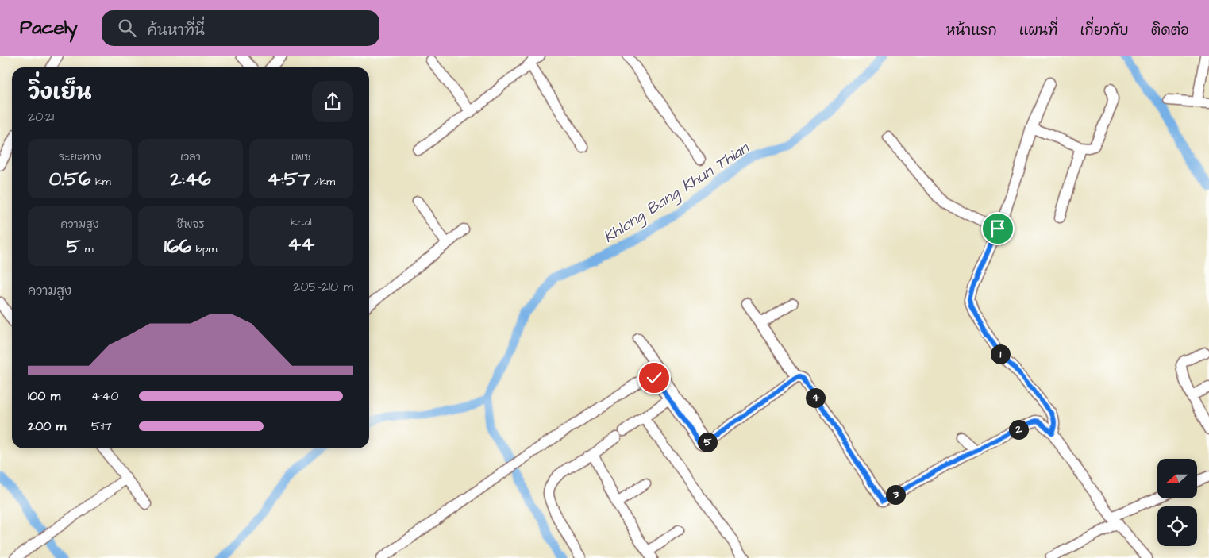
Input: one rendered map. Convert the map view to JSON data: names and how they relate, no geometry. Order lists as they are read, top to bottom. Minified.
{"water":["Khlong Bang Khun Thian"],"north":"left","page":{"header":"Pacely","search":"ค้นหาที่นี่","nav":["หน้าแรก","แผนที่","เกี่ยวกับ","ติดต่อ"],"heading":["วิ่งเย็น","20:21"],"stats":[["ระยะทาง","0.56 km"],["เวลา","2:46"],["เพซ","4:57 /km"],["ความสูง","5 m"],["ชีพจร","166 bpm"],["kcal","44"]],"chart":["ความสูง","205–210 m"],"pins":["1","4","2","5","3"],"list":[{"name":"100 m","note":"4:40"},{"name":"200 m","note":"5:17"}]}}
